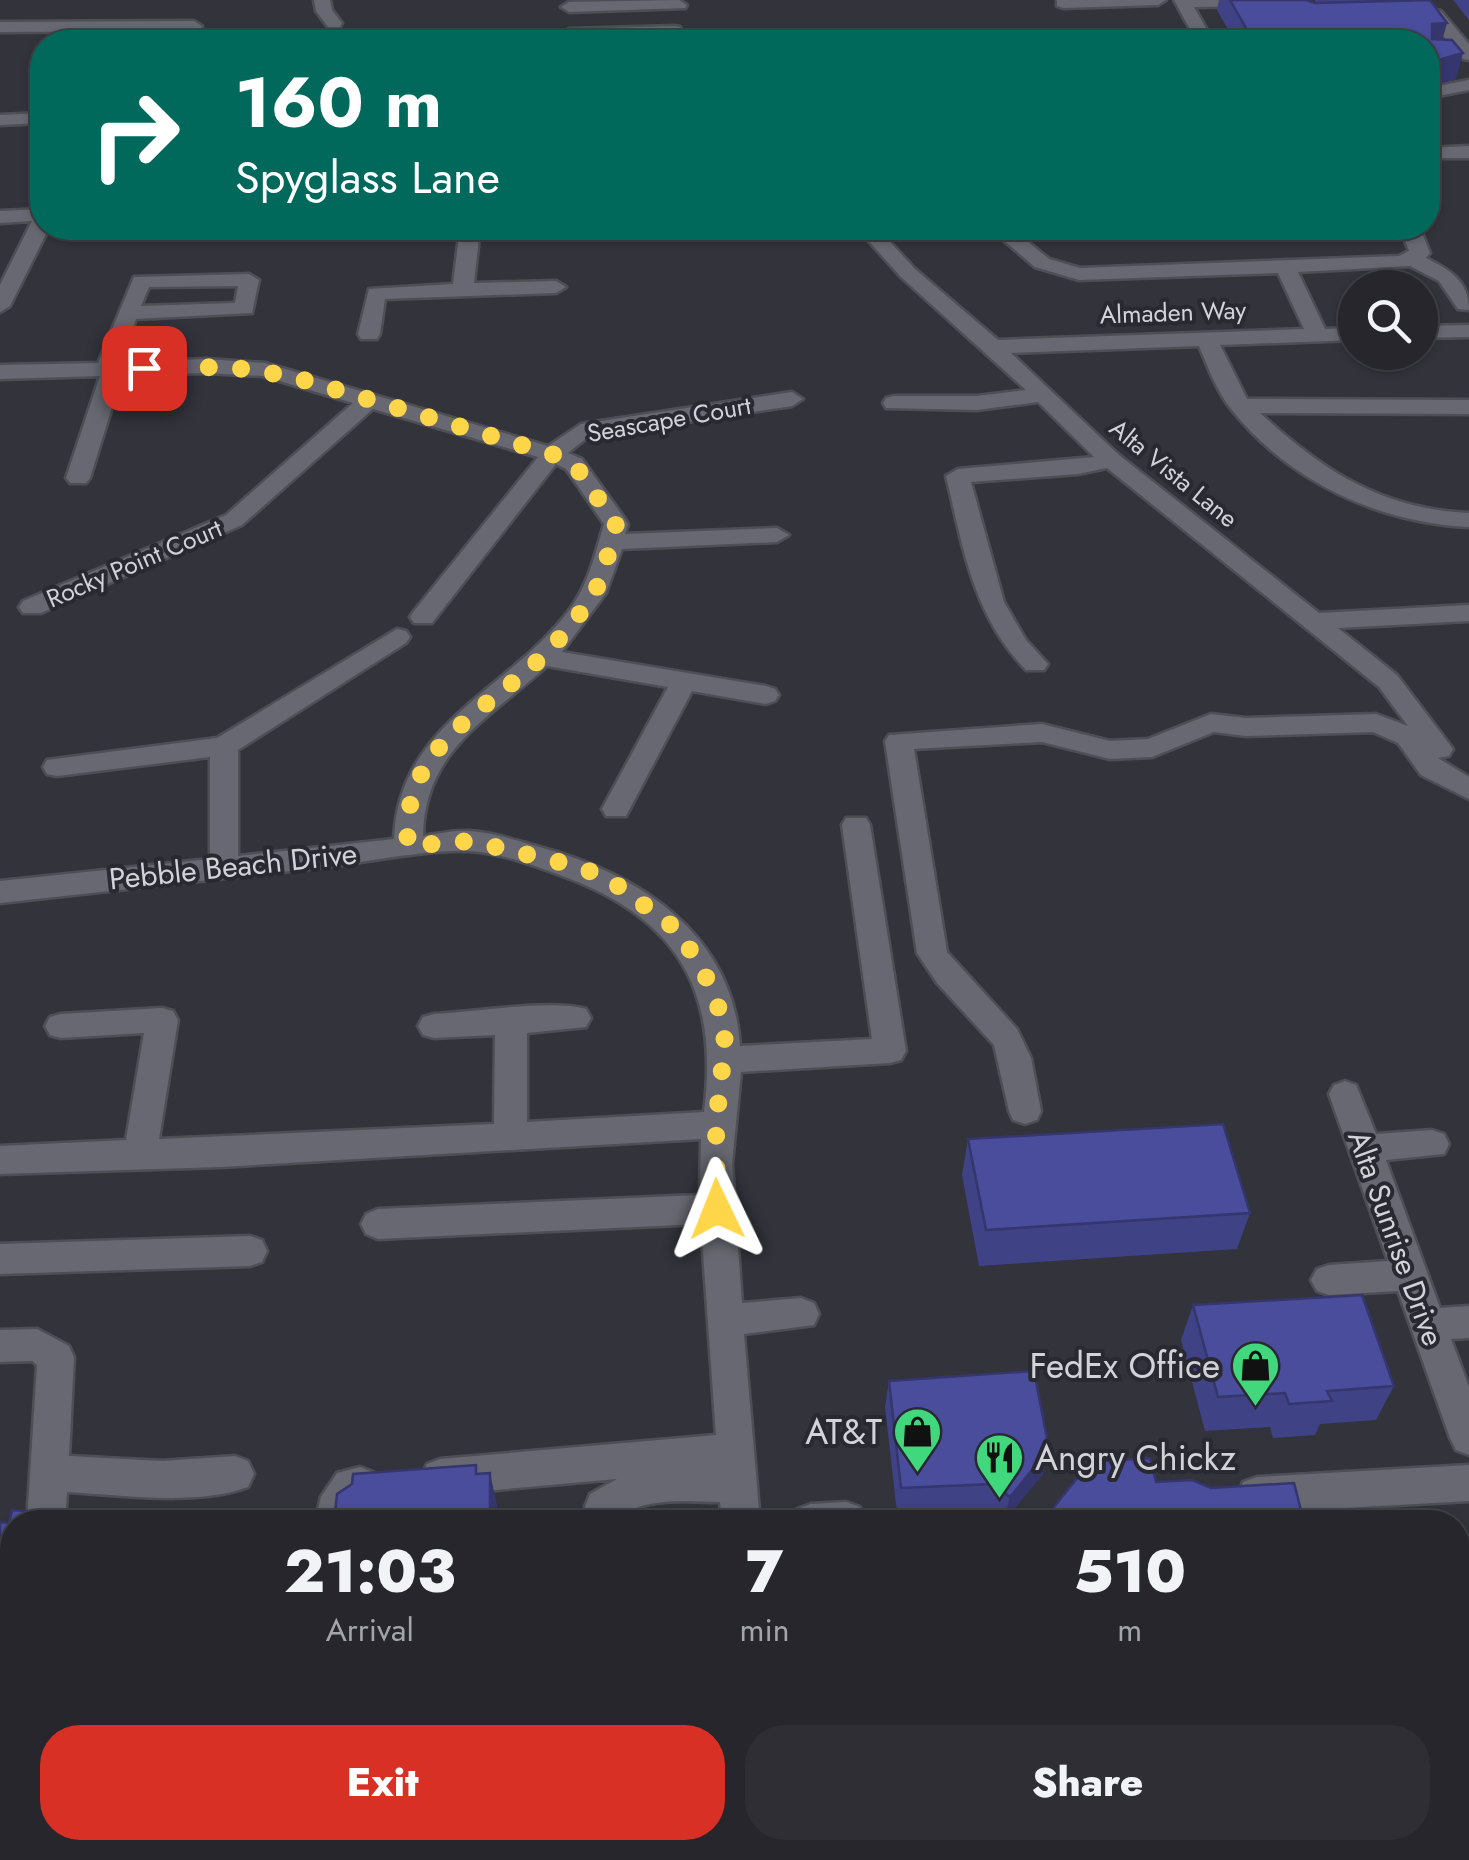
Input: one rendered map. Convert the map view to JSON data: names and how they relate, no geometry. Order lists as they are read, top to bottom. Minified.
{"streets":{"street":["Almaden Way","Seascape Court","Alta Vista Lane","Rocky Point Court","Pebble Beach Drive","Alta Sunrise Drive"]},"crossings":[["Almaden Way","Alta Vista Lane"]],"places":{"shop":["FedEx Office","AT&T"],"restaurant":["Angry Chickz"]},"page":{"turn":["160 m","Spyglass Lane"],"eta":["21:03","Arrival","7","min","510","m"],"buttons":["Exit","Share"]}}
